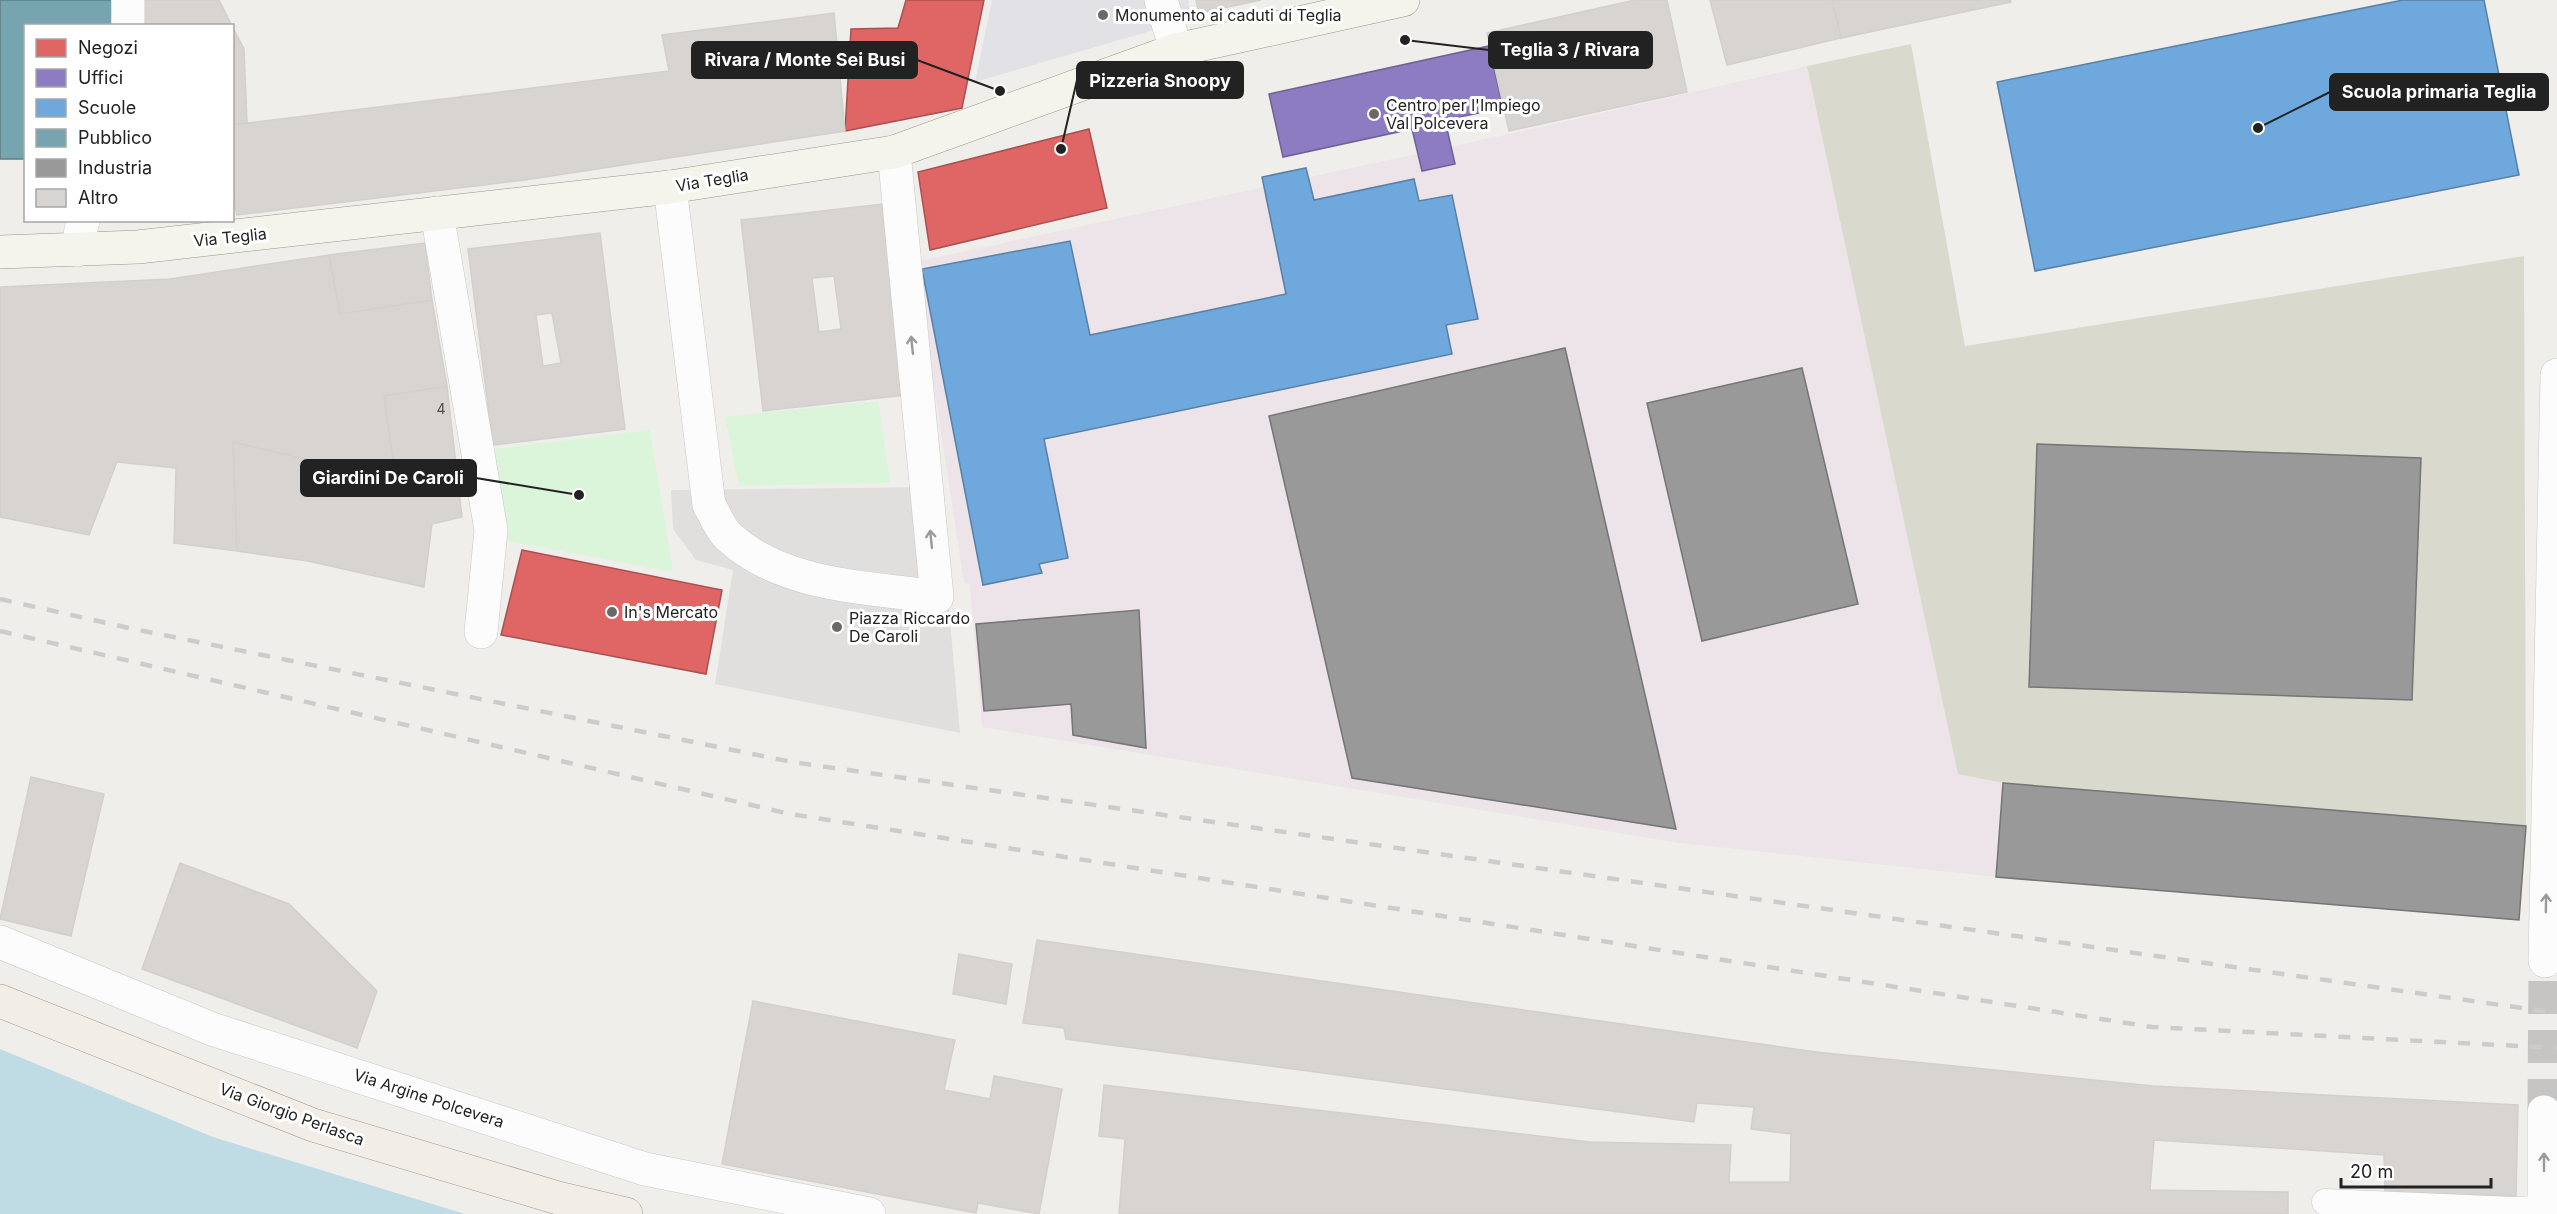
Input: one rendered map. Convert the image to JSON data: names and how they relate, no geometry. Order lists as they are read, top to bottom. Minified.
{"streets":{"main road":["Via Teglia","Via Giorgio Perlasca"],"street":["Via Argine Polcevera"]},"places":["Monumento ai caduti di Teglia","Teglia 3 / Rivara","Rivara / Monte Sei Busi","Centro per l'Impiego Val Polcevera","Scuola primaria Teglia","Pizzeria Snoopy","Giardini De Caroli","In's Mercato","Piazza Riccardo De Caroli"],"house_numbers":["4"],"legend":["Negozi","Uffici","Scuole","Pubblico","Industria","Altro"],"scale_bar":"20 m"}
